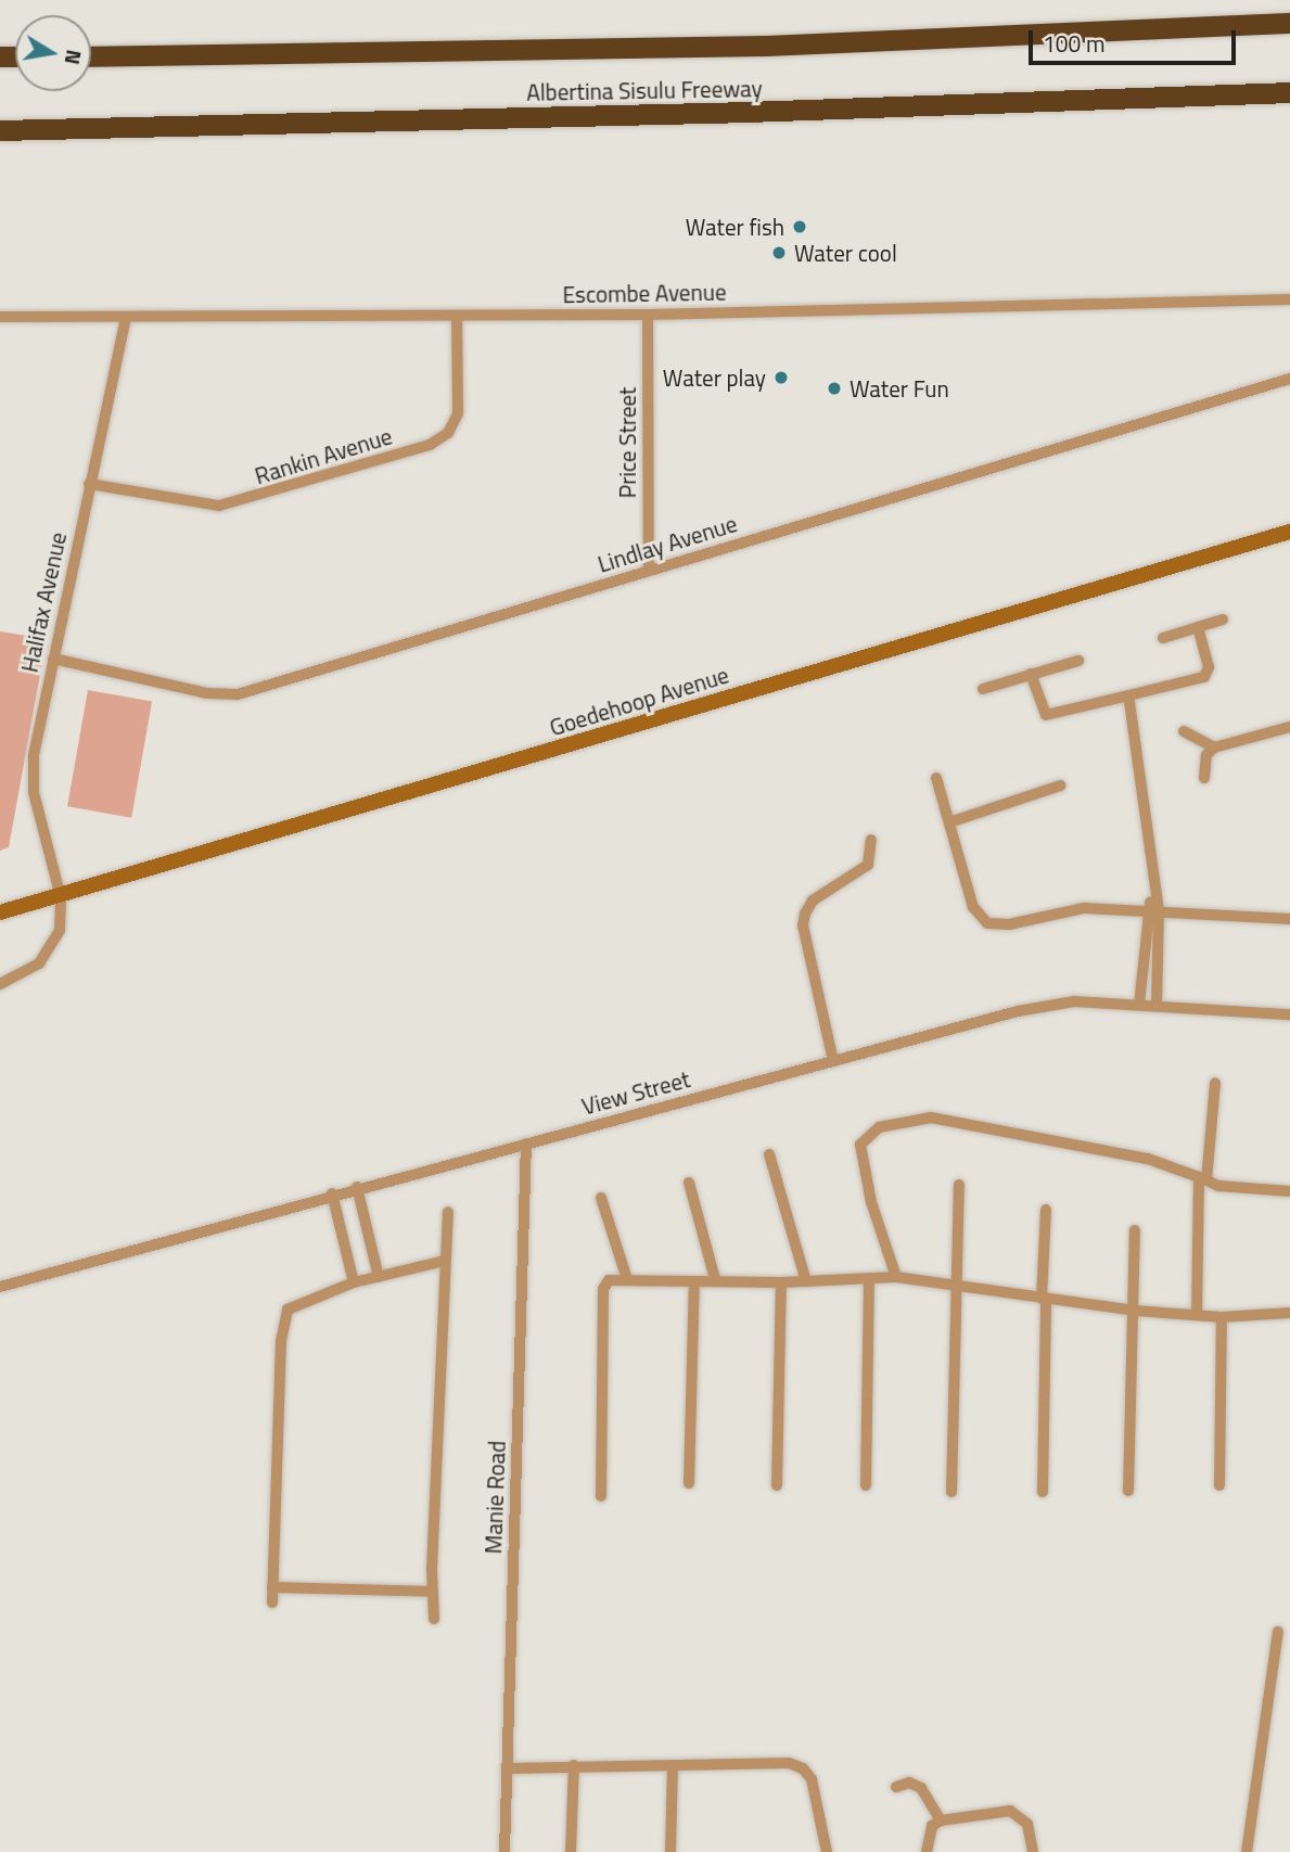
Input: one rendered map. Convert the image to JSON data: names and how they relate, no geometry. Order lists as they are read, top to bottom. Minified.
{"streets":{"highway":["Albertina Sisulu Freeway"],"main road":["Goedehoop Avenue"],"street":["Escombe Avenue","Price Street","Rankin Avenue","Lindlay Avenue","Halifax Avenue","View Street","Manie Road"]},"crossings":[["Escombe Avenue","Price Street"],["Escombe Avenue","Rankin Avenue"],["Escombe Avenue","Halifax Avenue"],["Price Street","Lindlay Avenue"],["Rankin Avenue","Halifax Avenue"],["Lindlay Avenue","Halifax Avenue"],["Halifax Avenue","Goedehoop Avenue"],["View Street","Manie Road"]],"places":["Water fish","Water cool","Water play","Water Fun"],"scale_bar":"100 m","north":"right"}
